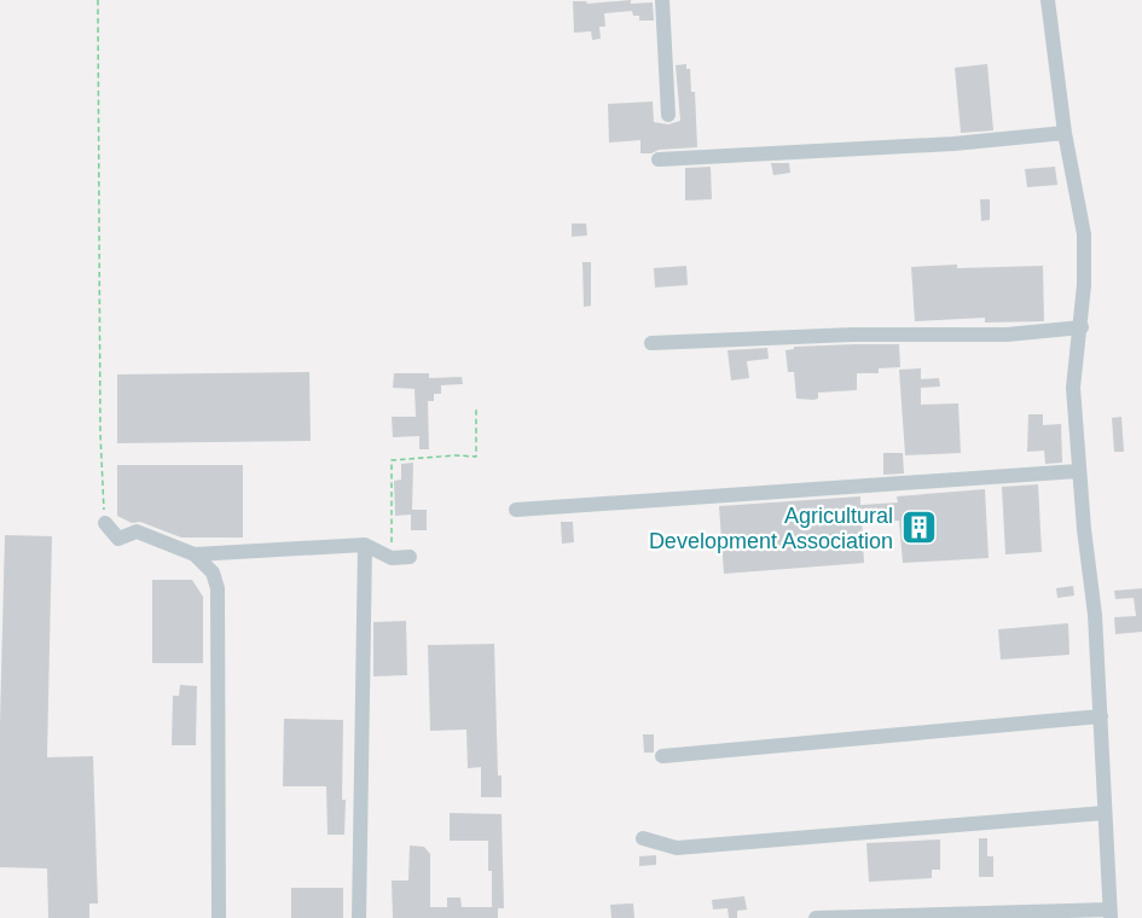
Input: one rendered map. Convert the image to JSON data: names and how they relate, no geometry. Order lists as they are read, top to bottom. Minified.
{"places":{"building":["Agricultural Development Association"]}}
